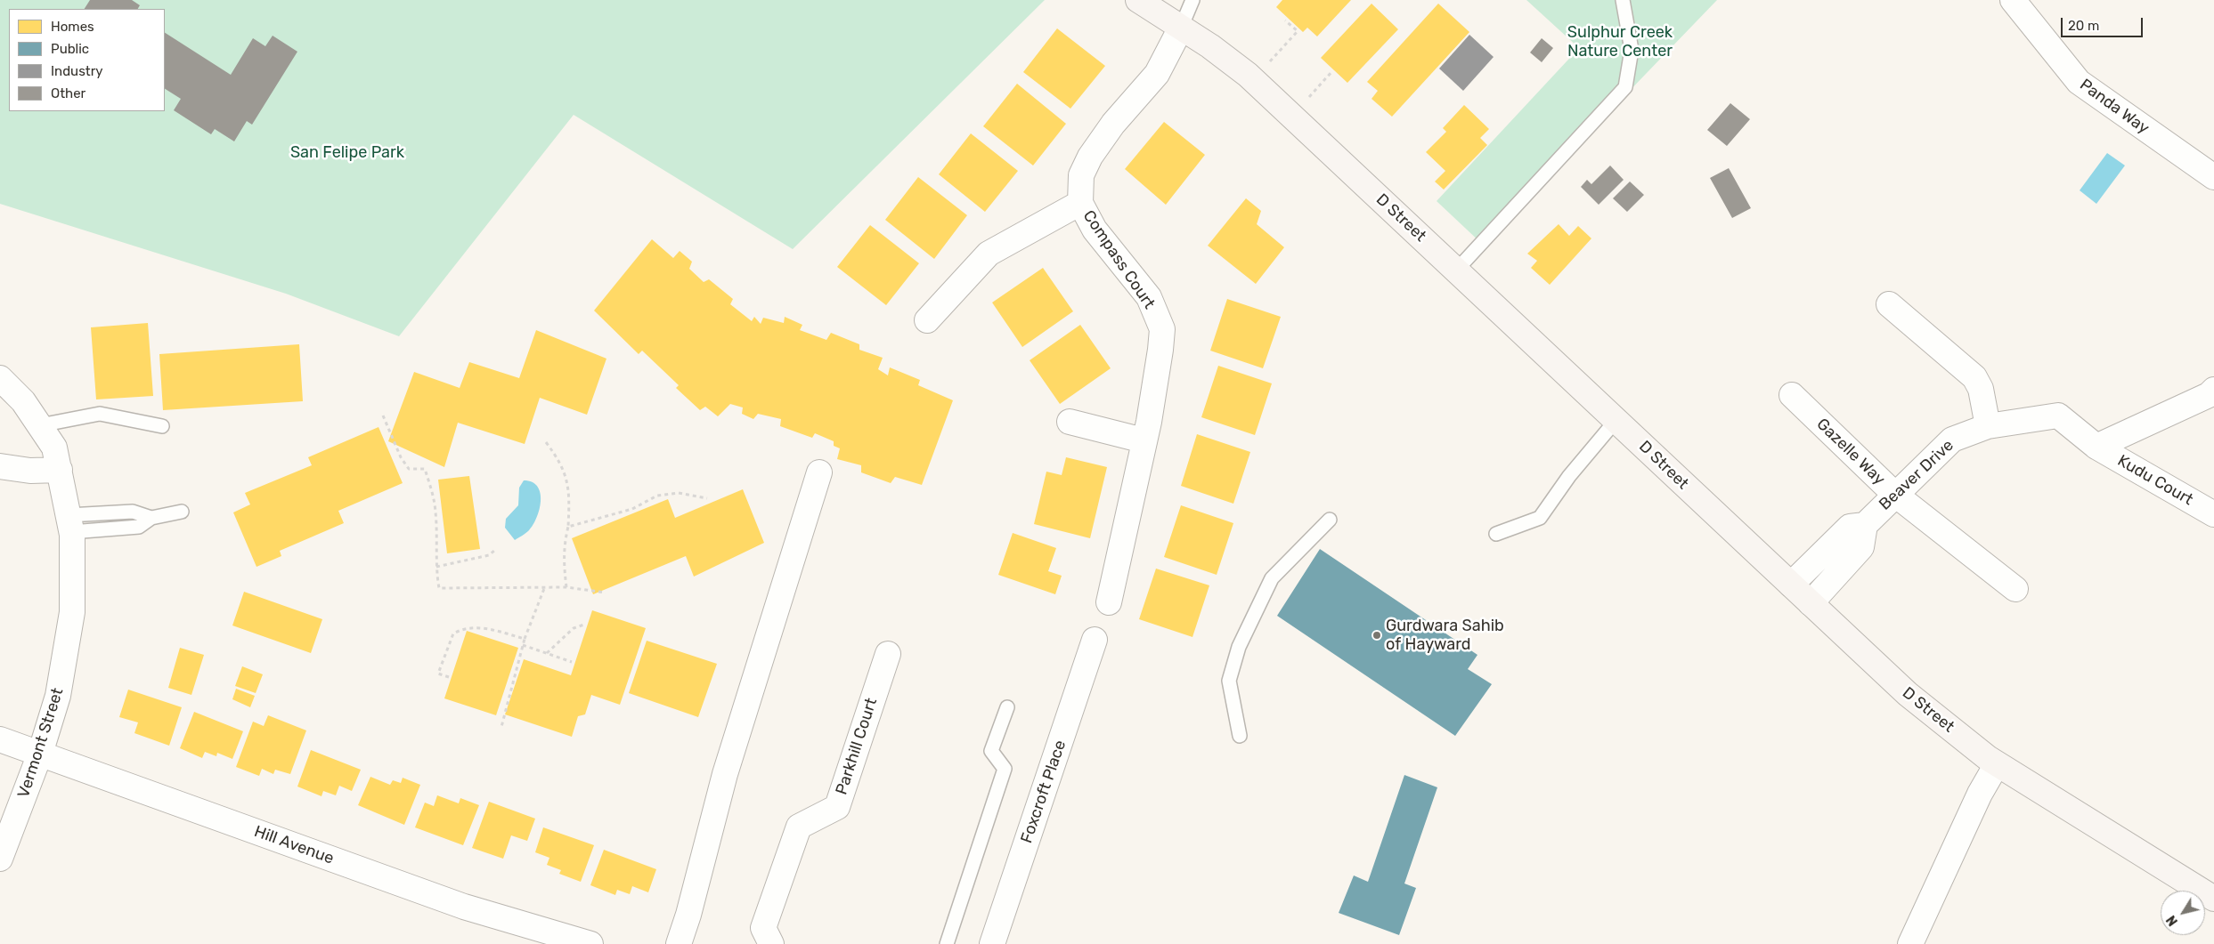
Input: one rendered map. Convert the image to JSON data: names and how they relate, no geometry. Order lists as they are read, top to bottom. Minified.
{"streets":{"main road":["D Street"],"street":["Panda Way","Compass Court","Gazelle Way","Beaver Drive","Kudu Court","Vermont Street","Parkhill Court","Foxcroft Place","Hill Avenue"]},"crossings":[["D Street","Compass Court"],["D Street","Beaver Drive"],["Gazelle Way","Beaver Drive"],["Beaver Drive","Kudu Court"],["Vermont Street","Hill Avenue"]],"parks":["Sulphur Creek Nature Center","San Felipe Park"],"places":["Gurdwara Sahib of Hayward"],"legend":["Homes","Public","Industry","Other"],"scale_bar":"20 m","north":"bottom left"}
